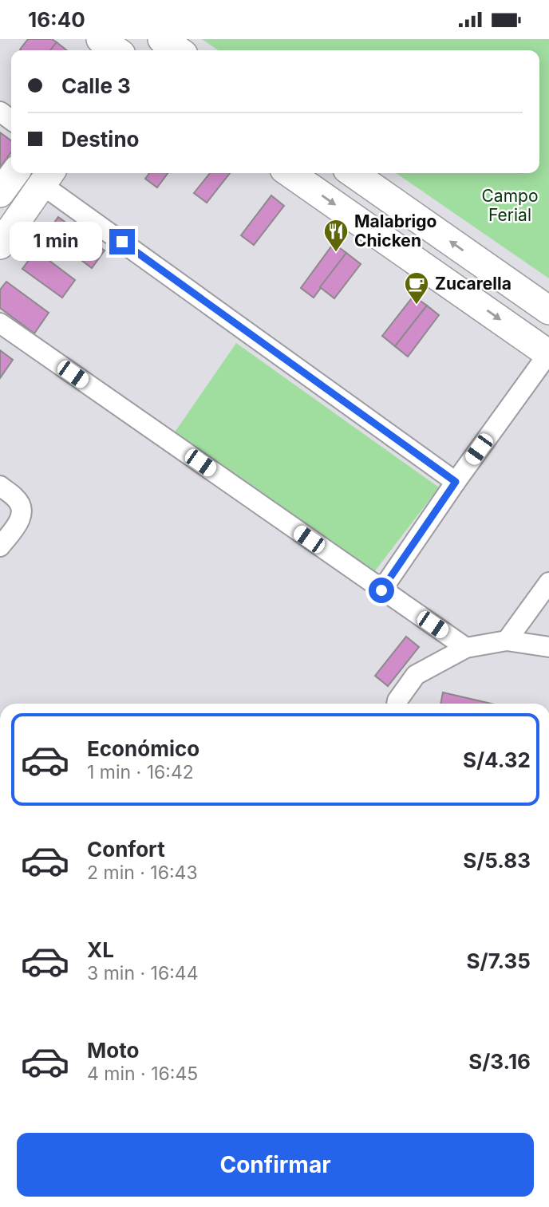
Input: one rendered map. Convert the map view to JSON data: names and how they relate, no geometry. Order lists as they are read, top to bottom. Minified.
{"parks":["Campo Ferial"],"places":{"restaurant":["Malabrigo Chicken"],"cafe":["Zucarella"]},"page":{"status":"16:40","banner":["Calle 3","Destino"],"bubble":"1 min","list":[{"name":"Económico","note":"1 min · 16:42","value":"S/4.32"},{"name":"Confort","note":"2 min · 16:43","value":"S/5.83"},{"name":"XL","note":"3 min · 16:44","value":"S/7.35"},{"name":"Moto","note":"4 min · 16:45","value":"S/3.16"}],"buttons":"Confirmar"}}
